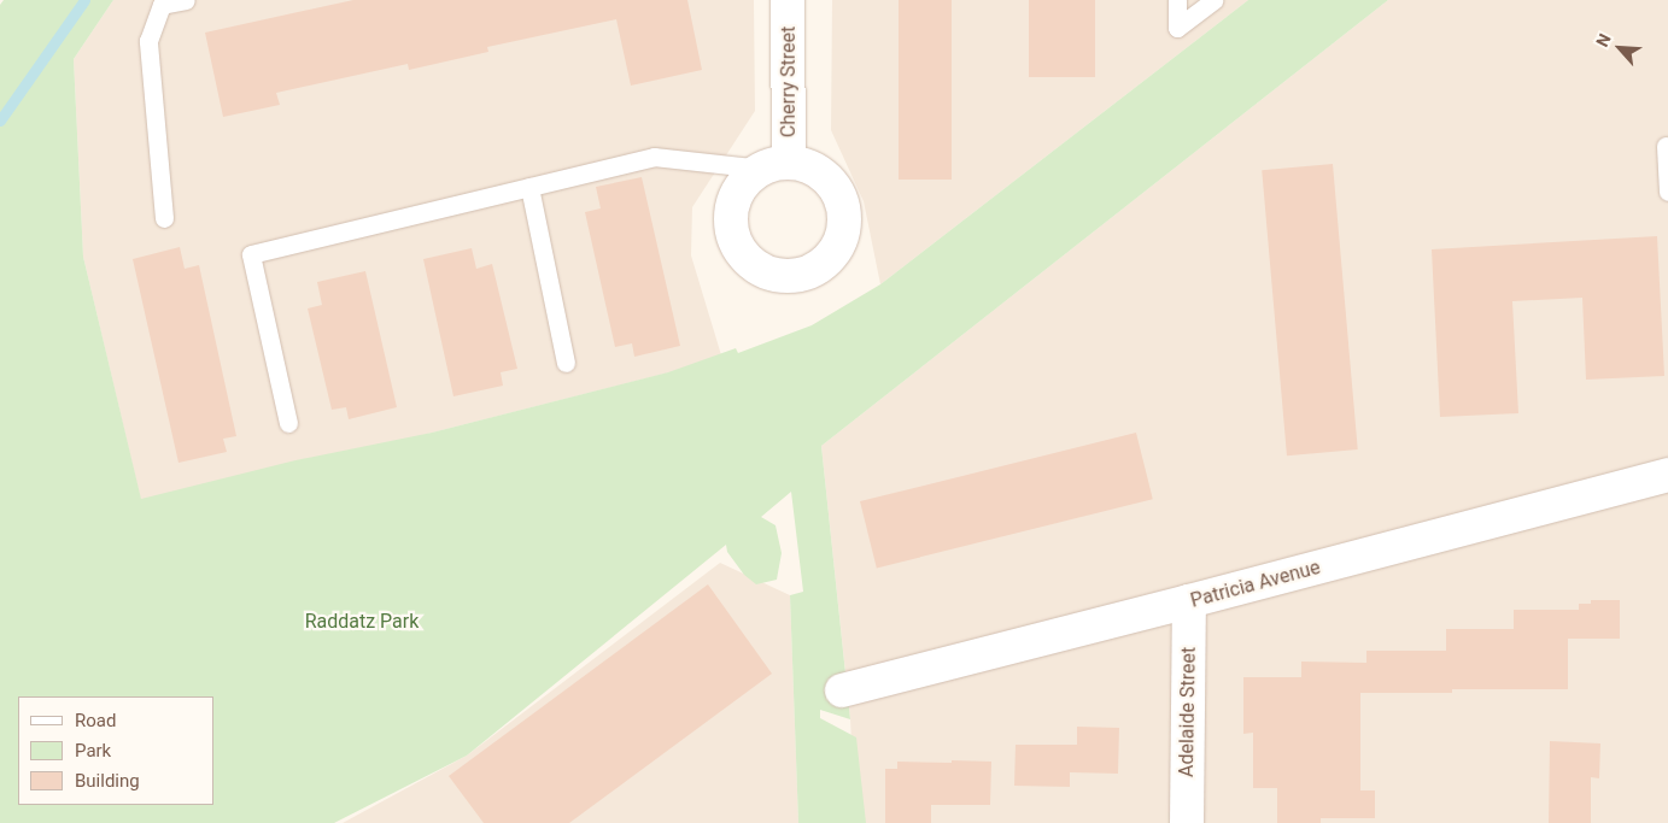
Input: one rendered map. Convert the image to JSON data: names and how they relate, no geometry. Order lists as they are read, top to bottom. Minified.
{"streets":{"street":["Cherry Street","Patricia Avenue","Adelaide Street"]},"crossings":[["Patricia Avenue","Adelaide Street"]],"parks":["Raddatz Park"],"legend":["Road","Park","Building"],"north":"top left"}
